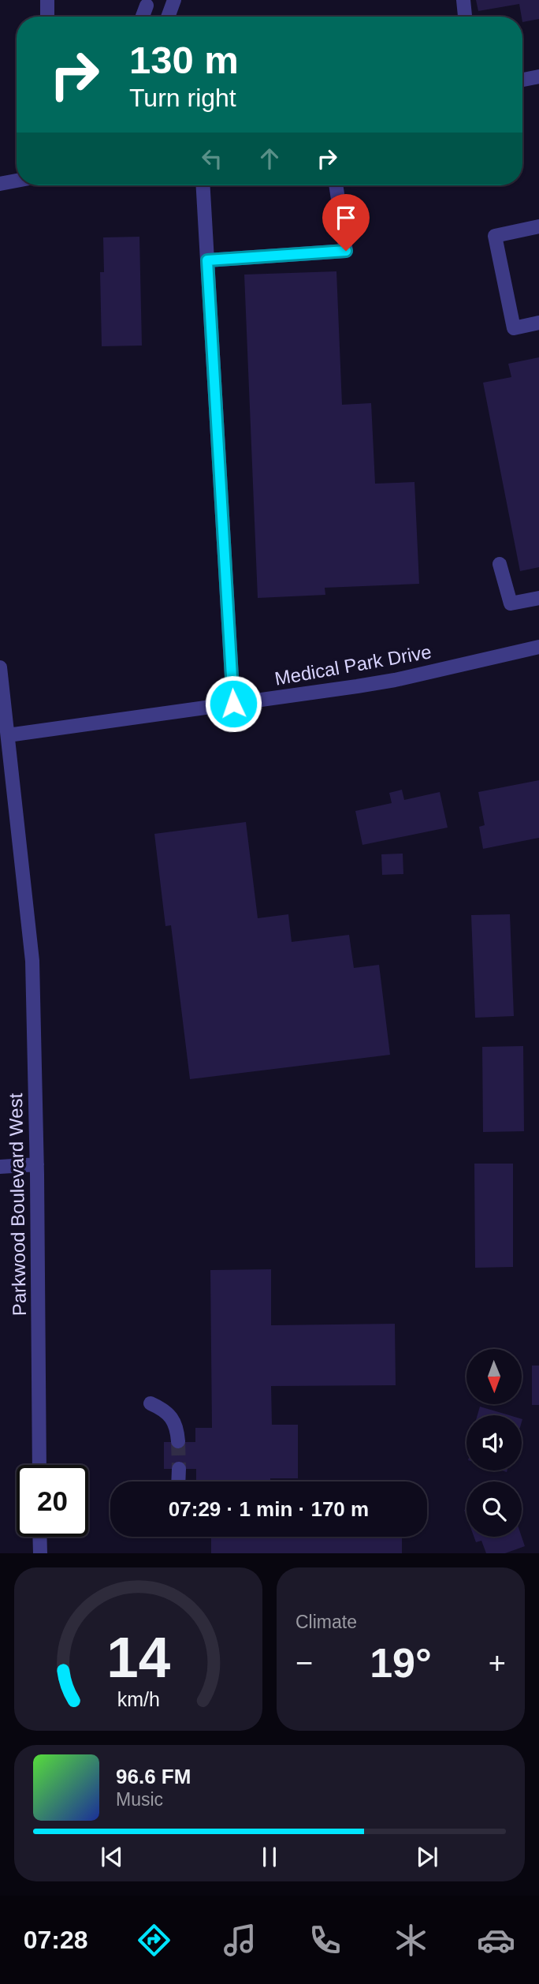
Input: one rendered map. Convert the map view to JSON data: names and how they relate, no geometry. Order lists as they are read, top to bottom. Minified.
{"streets":{"street":["Medical Park Drive","Parkwood Boulevard West"]},"crossings":[["Medical Park Drive","Parkwood Boulevard West"]],"north":"bottom","page":{"turn":["130 m","Turn right"],"limit":"20","trip":"07:29 · 1 min · 170 m","tile":"Climate","heat":["−","19°","+"],"song":["96.6 FM","Music"],"tabs":"07:28","gauge":["14","km/h"]}}
